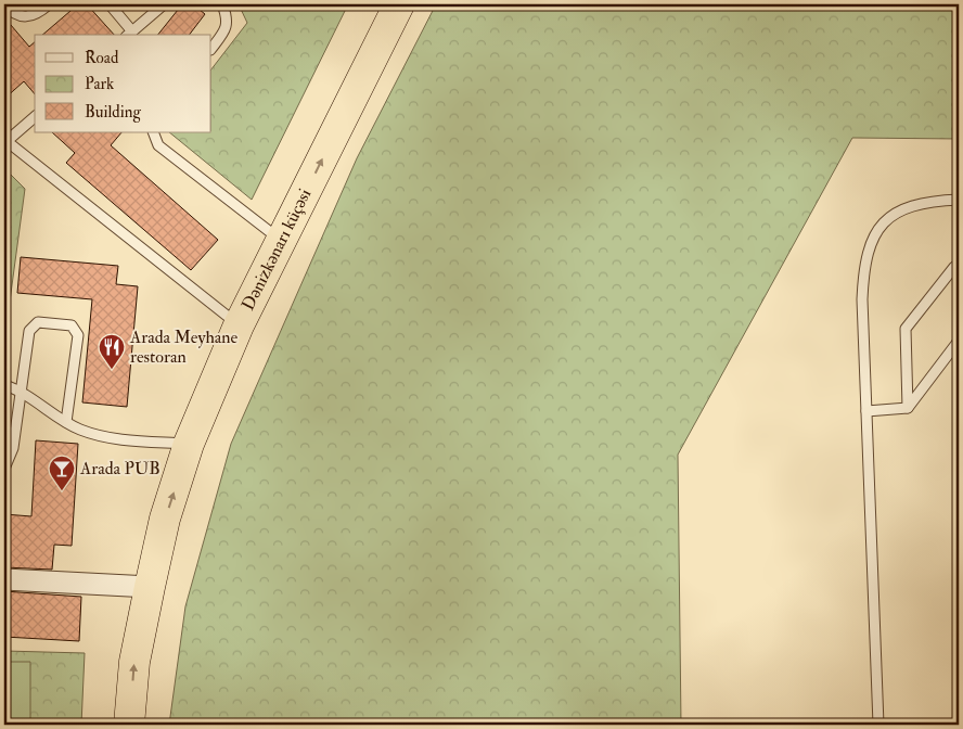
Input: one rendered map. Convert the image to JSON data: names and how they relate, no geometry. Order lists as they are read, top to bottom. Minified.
{"streets":{"highway":["Dənizkənarı küçəsi"]},"one_way":["Dənizkənarı küçəsi"],"places":{"restaurant":["Arada Meyhane restoran"],"bar":["Arada PUB"]},"legend":["Road","Park","Building"]}
